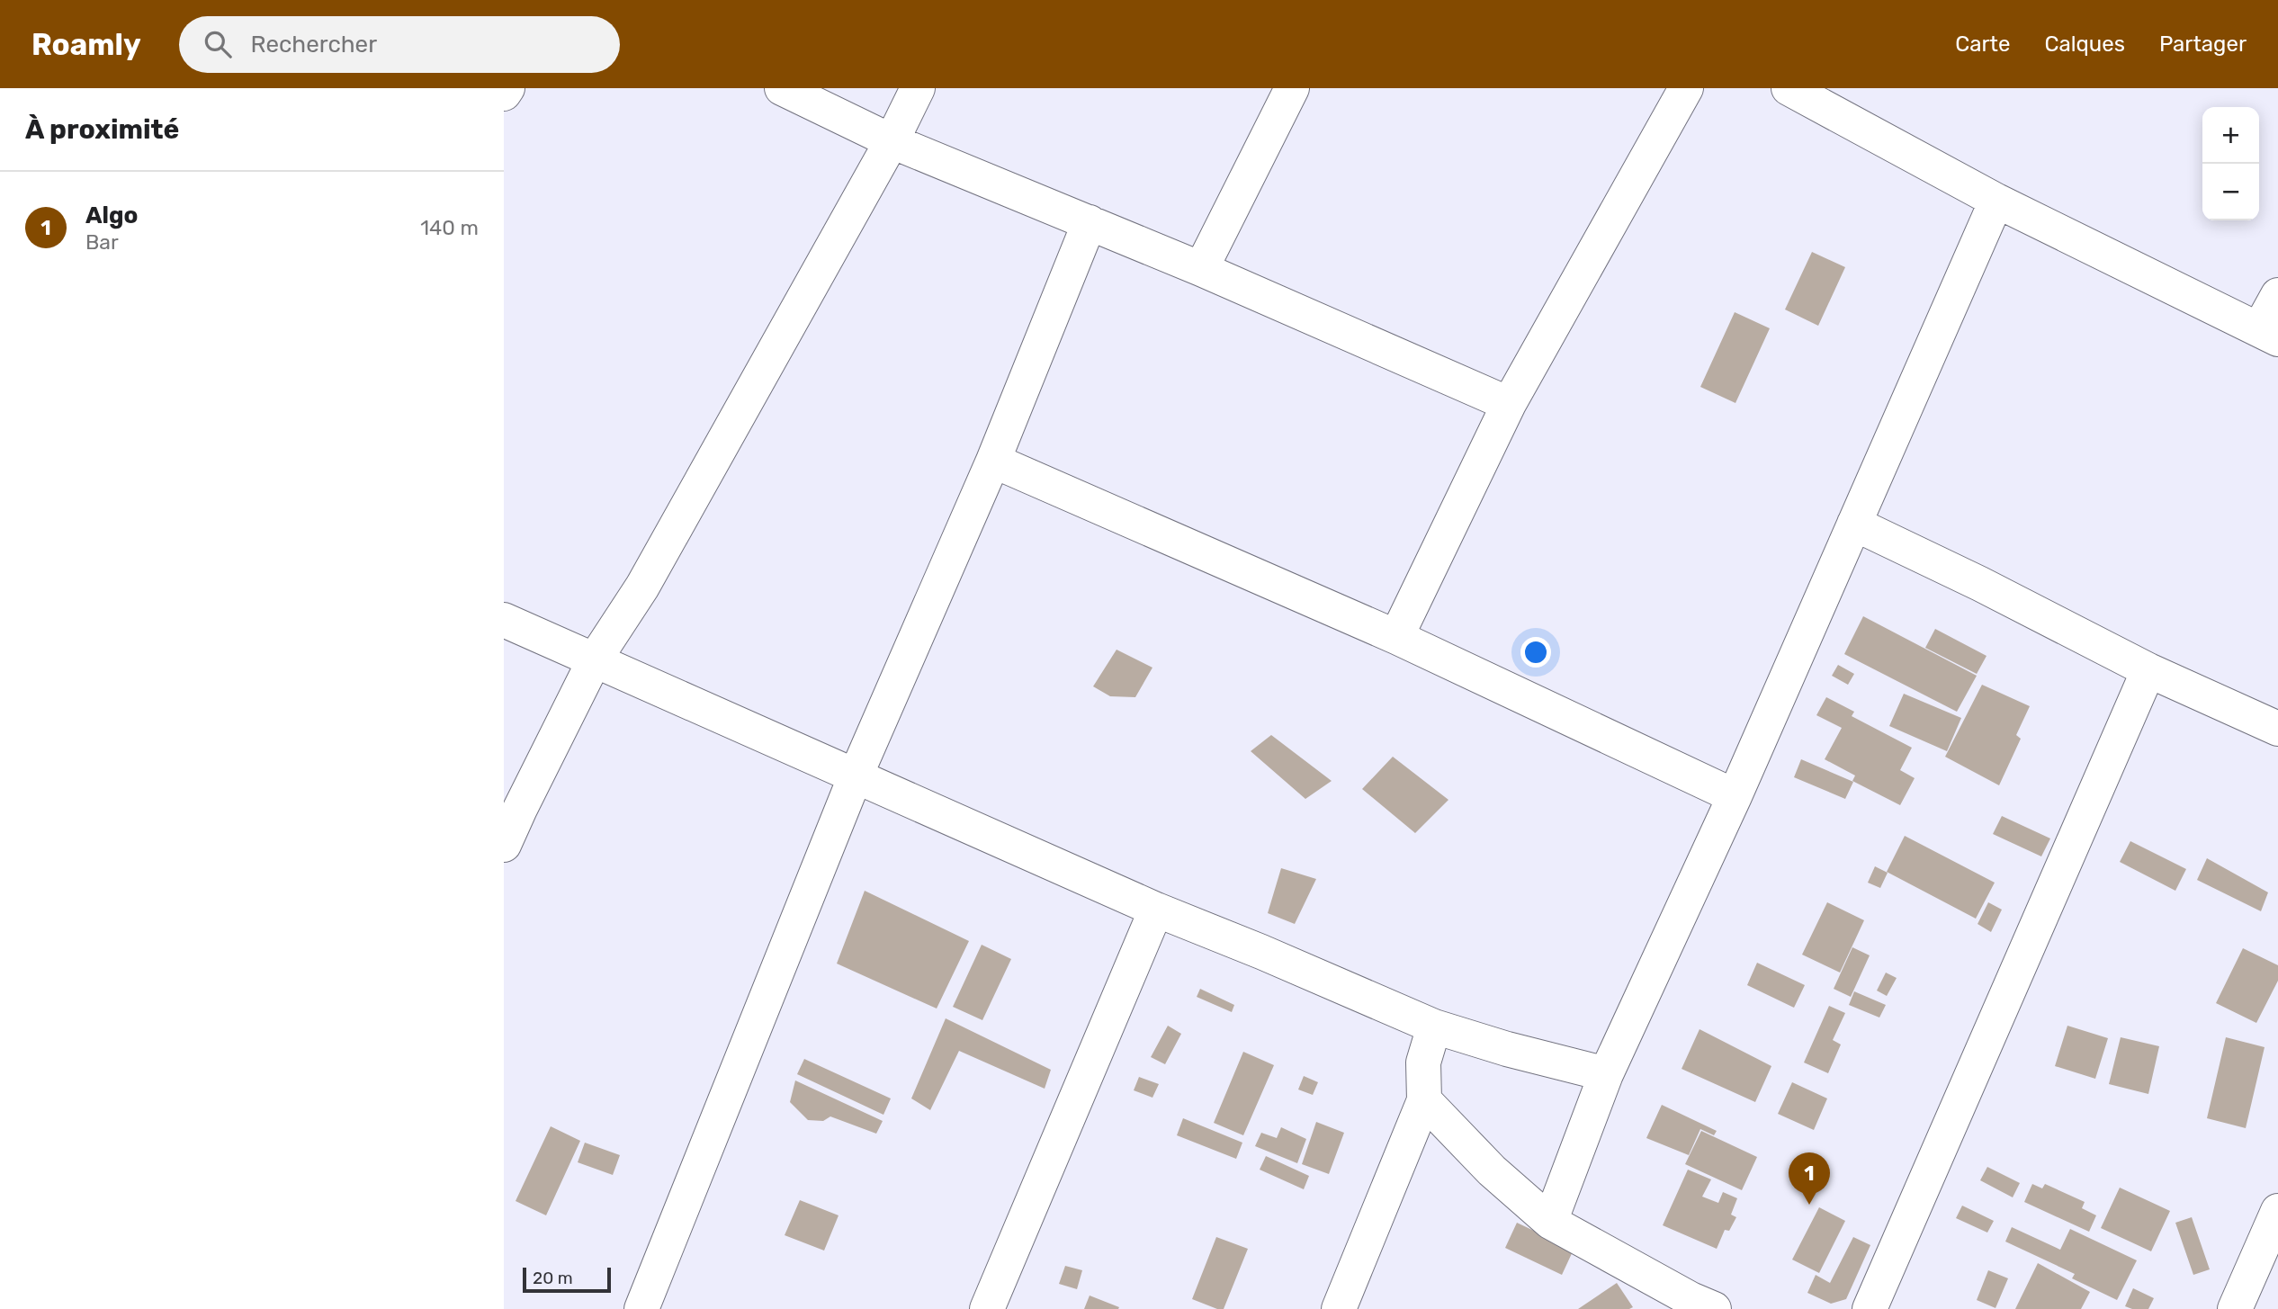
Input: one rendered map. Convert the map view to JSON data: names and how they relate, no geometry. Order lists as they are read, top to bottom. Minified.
{"scale_bar":"20 m","page":{"header":"Roamly","search":"Rechercher","nav":["Carte","Calques","Partager"],"heading":"À proximité","map_buttons":["+","−"],"list":[{"mark":"1","name":"Algo","note":"Bar","value":"140 m"}],"pins":"1","scale":"20 m"}}
